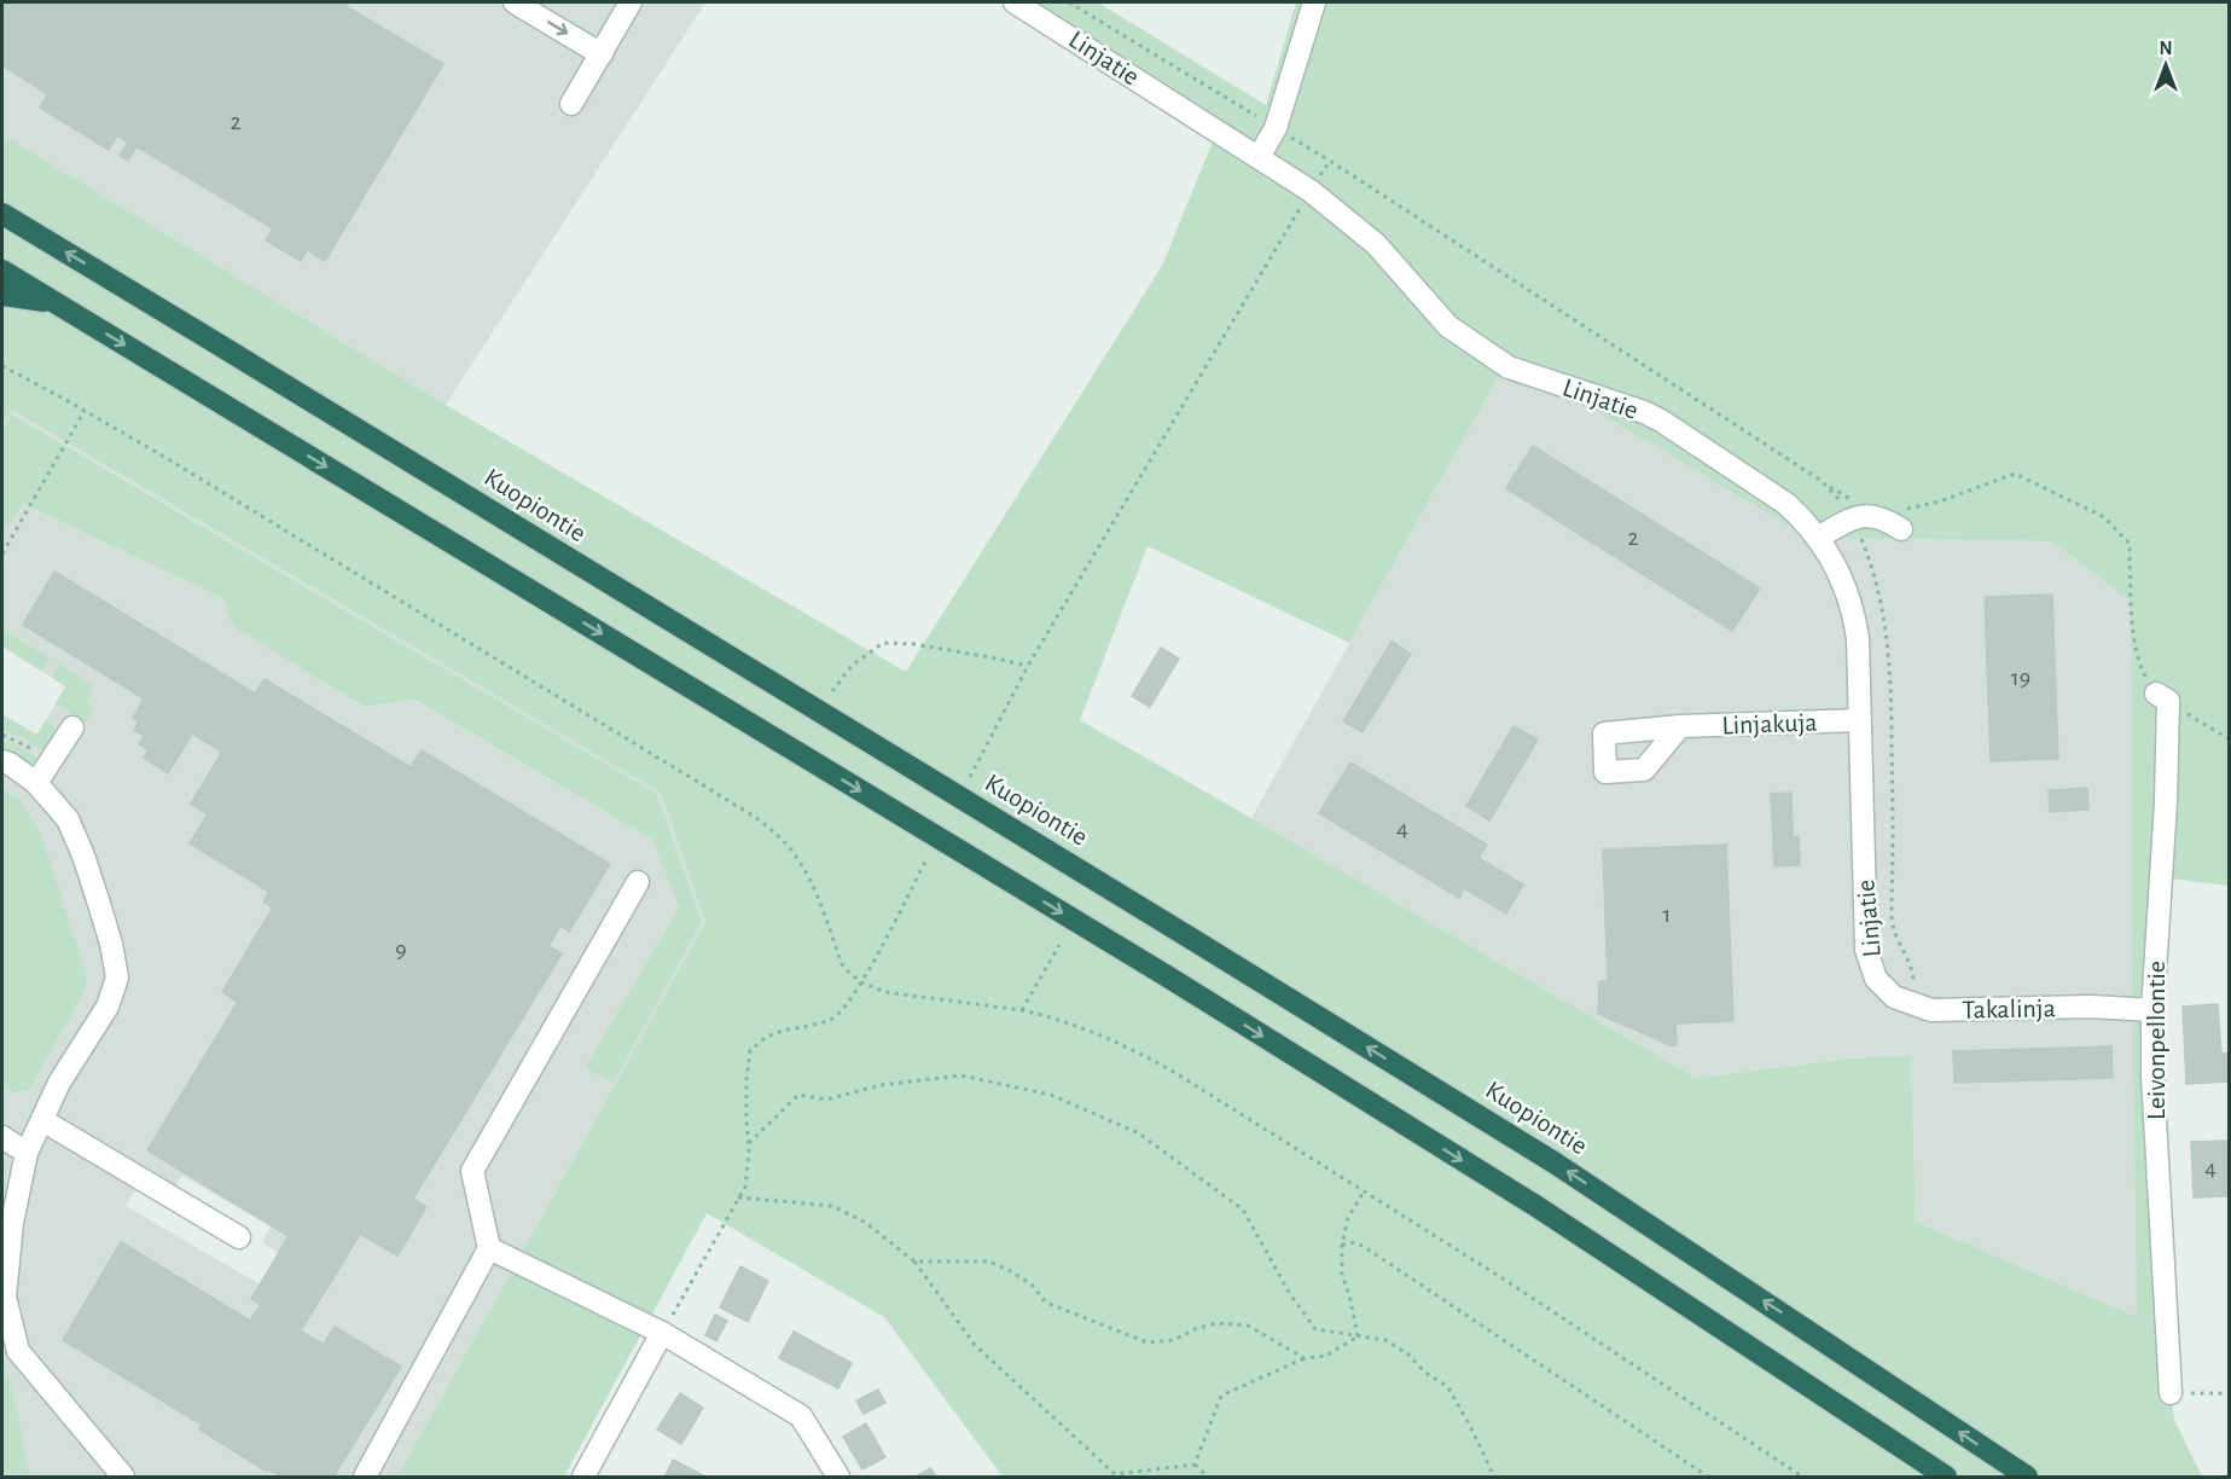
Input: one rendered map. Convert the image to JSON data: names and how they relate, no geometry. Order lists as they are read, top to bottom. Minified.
{"streets":{"highway":["Kuopiontie"],"street":["Linjatie","Linjakuja","Takalinja","Leivonpellontie"]},"crossings":[["Linjatie","Linjakuja"],["Linjatie","Takalinja"],["Takalinja","Leivonpellontie"]],"house_numbers":["2","2","19","4","1","9","4"],"north":"top"}
